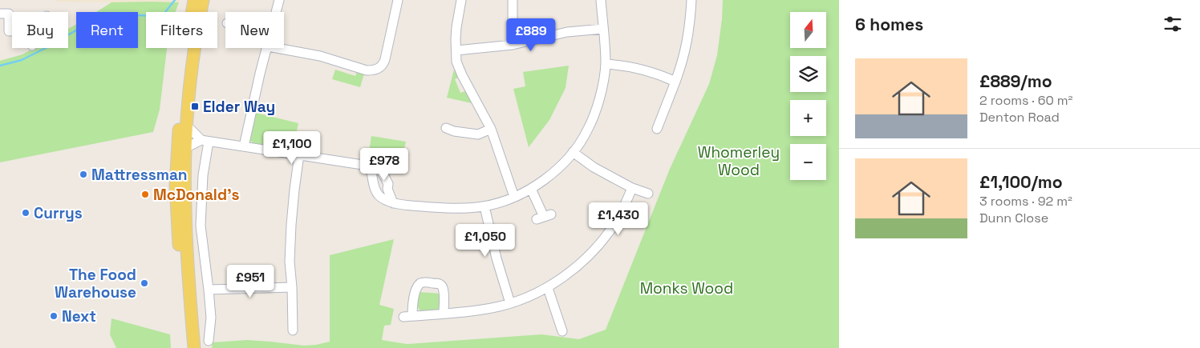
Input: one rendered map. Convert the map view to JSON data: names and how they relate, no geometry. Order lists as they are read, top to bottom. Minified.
{"parks":["Whomerley Wood","Monks Wood"],"places":{"transit":["Elder Way"],"other":["Mattressman","McDonald's","Currys","The Food Warehouse","Next"]},"north":"top","page":{"heading":"6 homes","map_buttons":["+","−"],"chip":["Buy","Rent","Filters","New"],"price":["£889","£1,100","£978","£1,430","£1,050","£951"],"list":[{"name":"£889/mo","note":"2 rooms · 60 m² · Denton Road"},{"name":"£1,100/mo","note":"3 rooms · 92 m² · Dunn Close"}]}}
